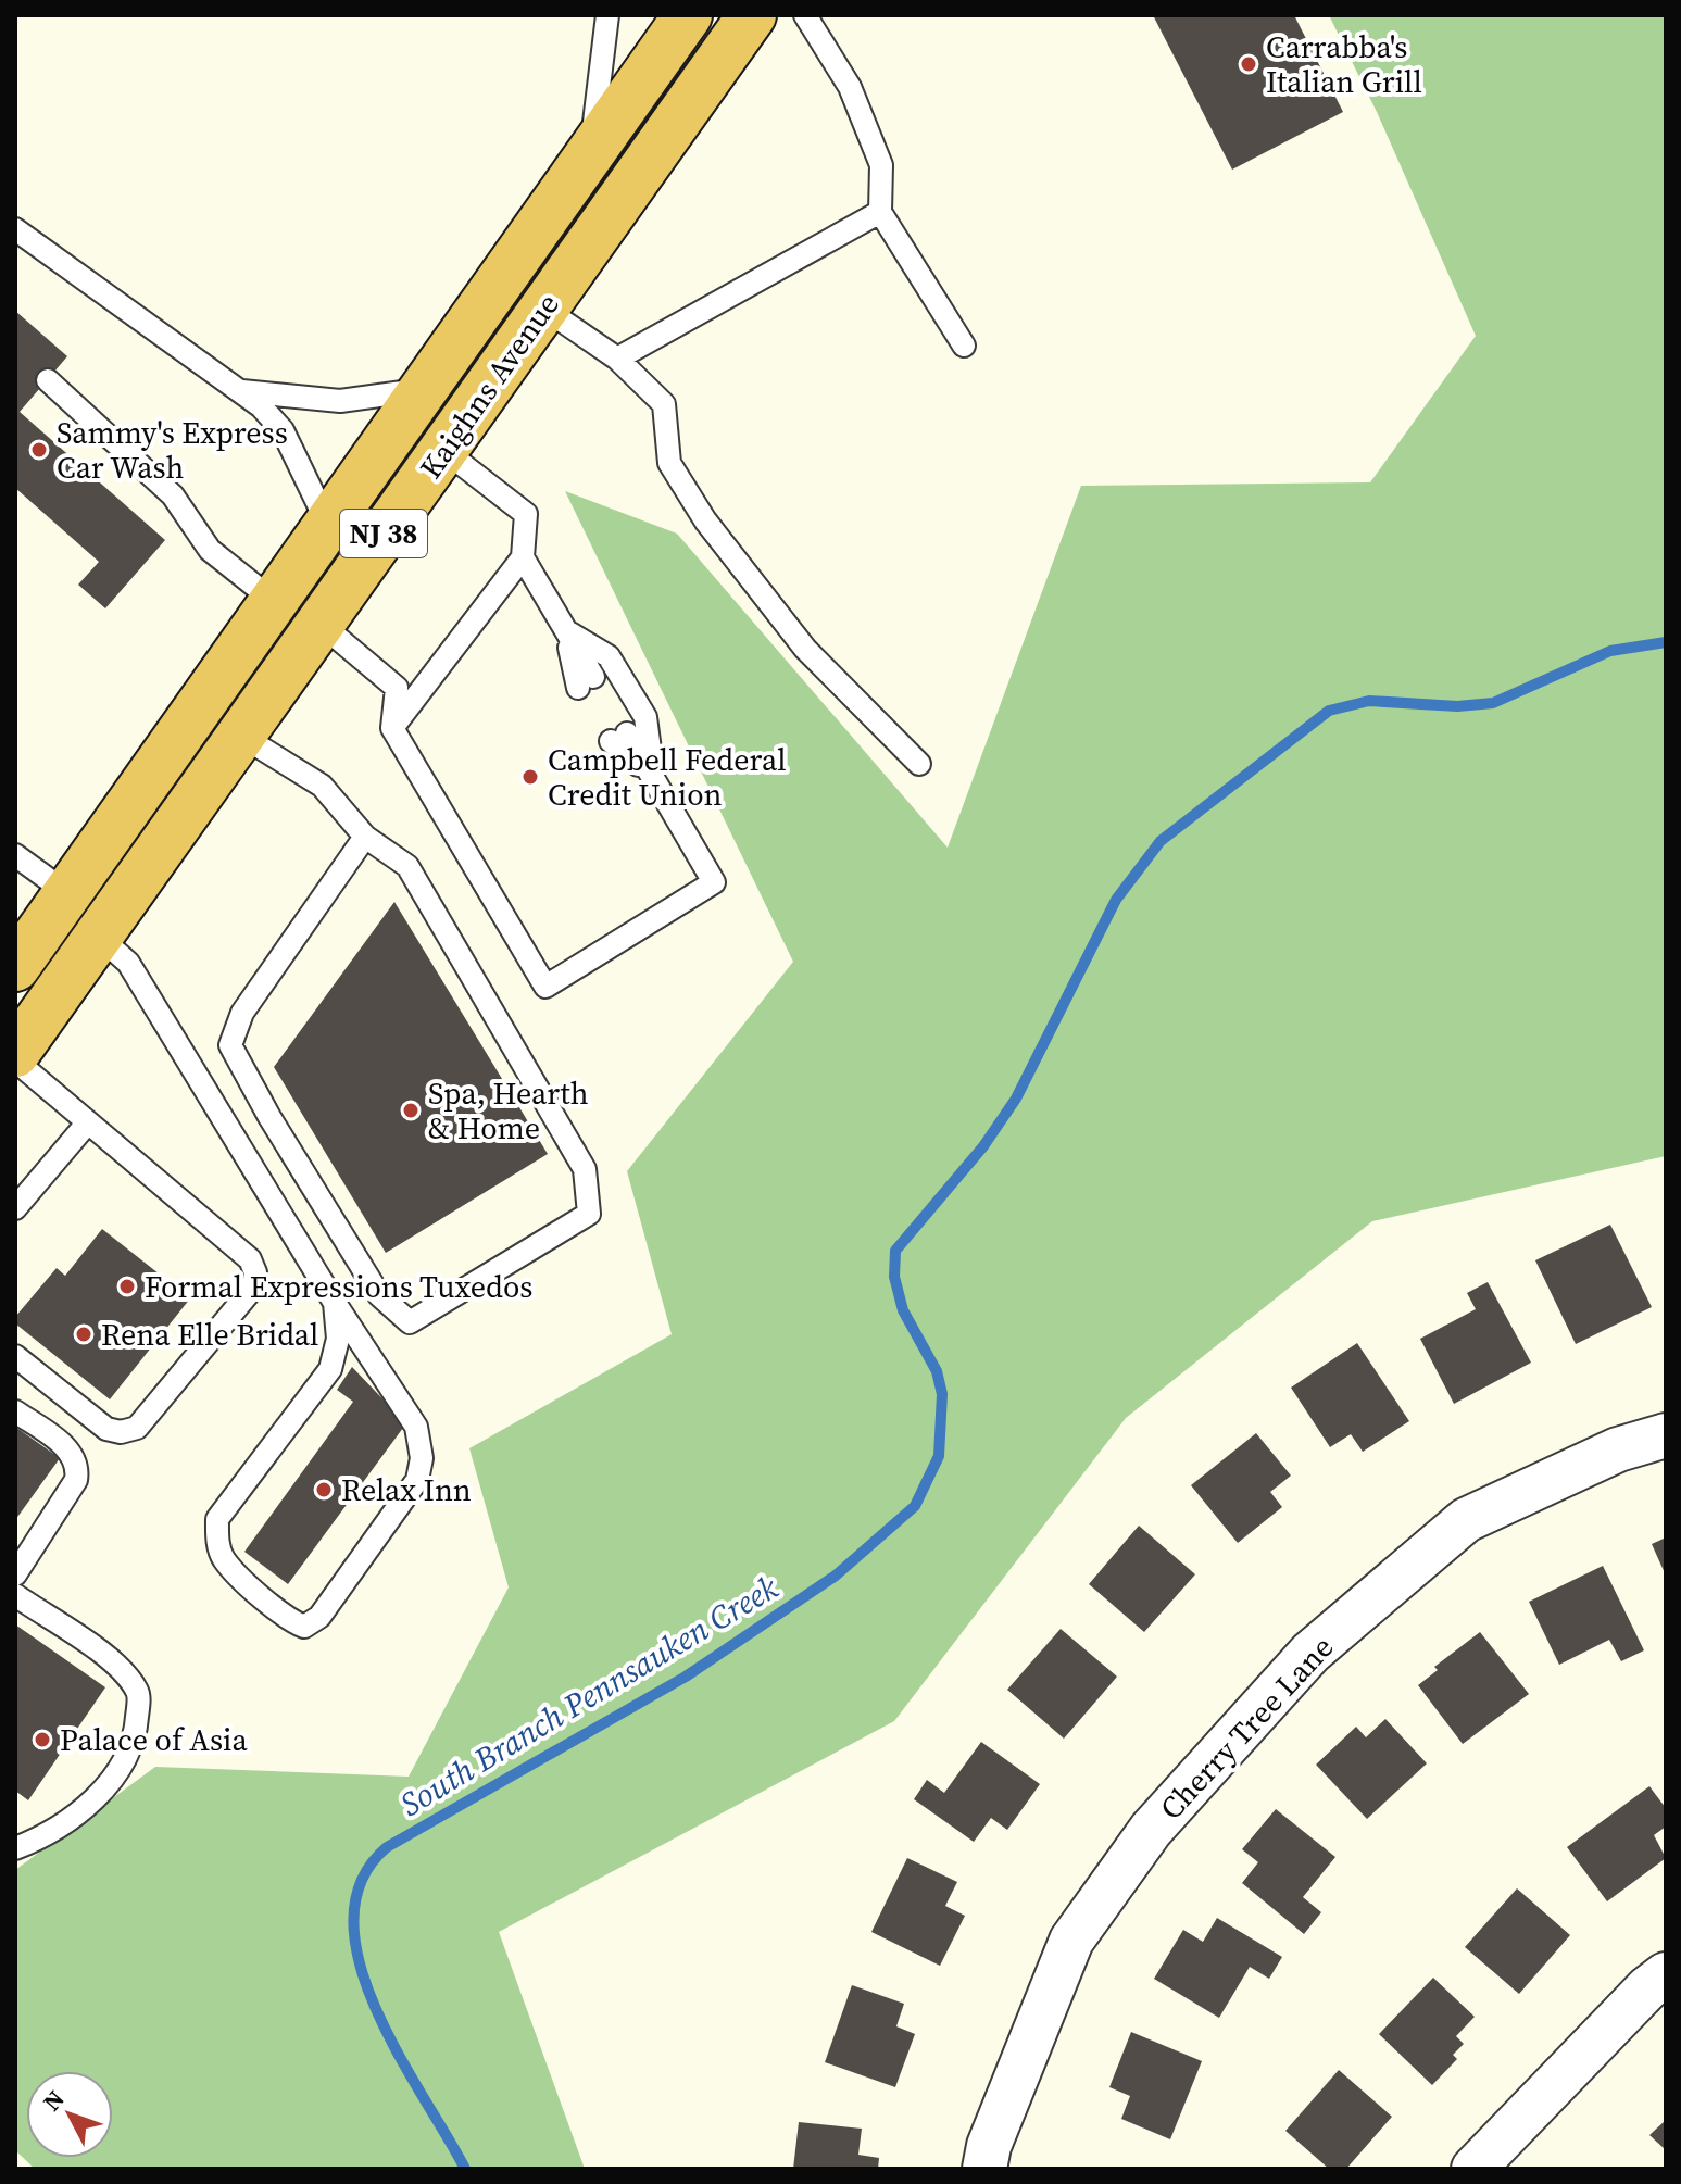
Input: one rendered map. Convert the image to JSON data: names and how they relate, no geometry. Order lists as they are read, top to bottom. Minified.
{"streets":{"highway":["Kaighns Avenue","NJ 38"],"street":["Cherry Tree Lane"]},"water":["South Branch Pennsauken Creek"],"places":["Carrabba's Italian Grill","Sammy's Express Car Wash","Campbell Federal Credit Union","Spa, Hearth & Home","Formal Expressions Tuxedos","Rena Elle Bridal","Relax Inn","Palace of Asia"],"north":"top left"}
